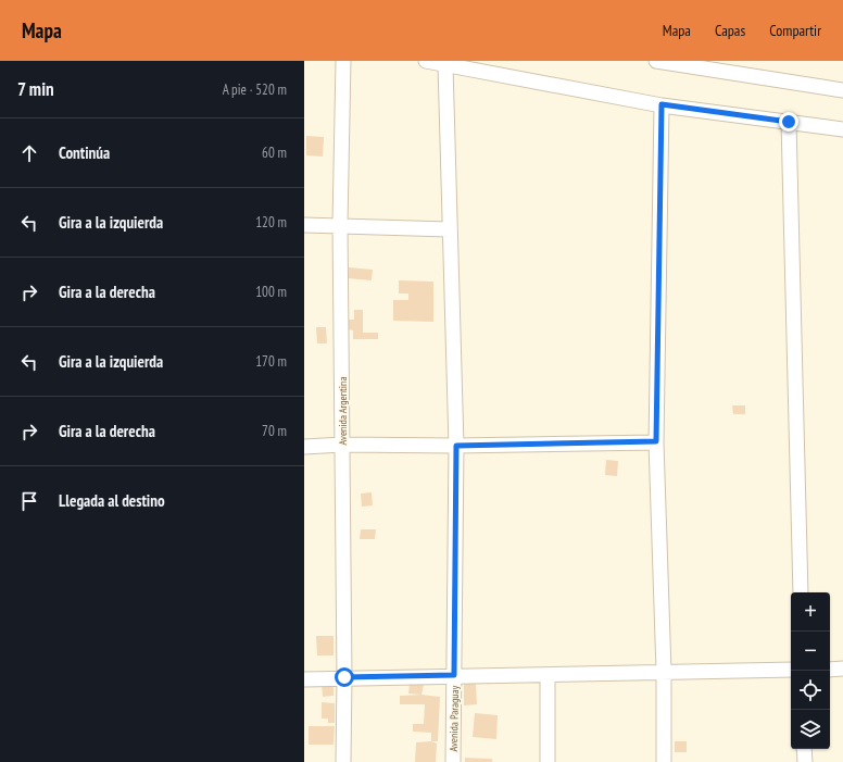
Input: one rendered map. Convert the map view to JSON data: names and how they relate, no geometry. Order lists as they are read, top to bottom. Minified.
{"streets":{"street":["Avenida Argentina","Avenida Paraguay"]},"page":{"header":"Mapa","nav":["Mapa","Capas","Compartir"],"heading":["7 min","A pie · 520 m"],"list":[["Continúa","60 m"],["Gira a la izquierda","120 m"],["Gira a la derecha","100 m"],["Gira a la izquierda","170 m"],["Gira a la derecha","70 m"],"Llegada al destino"],"map_buttons":["+","−"]}}
